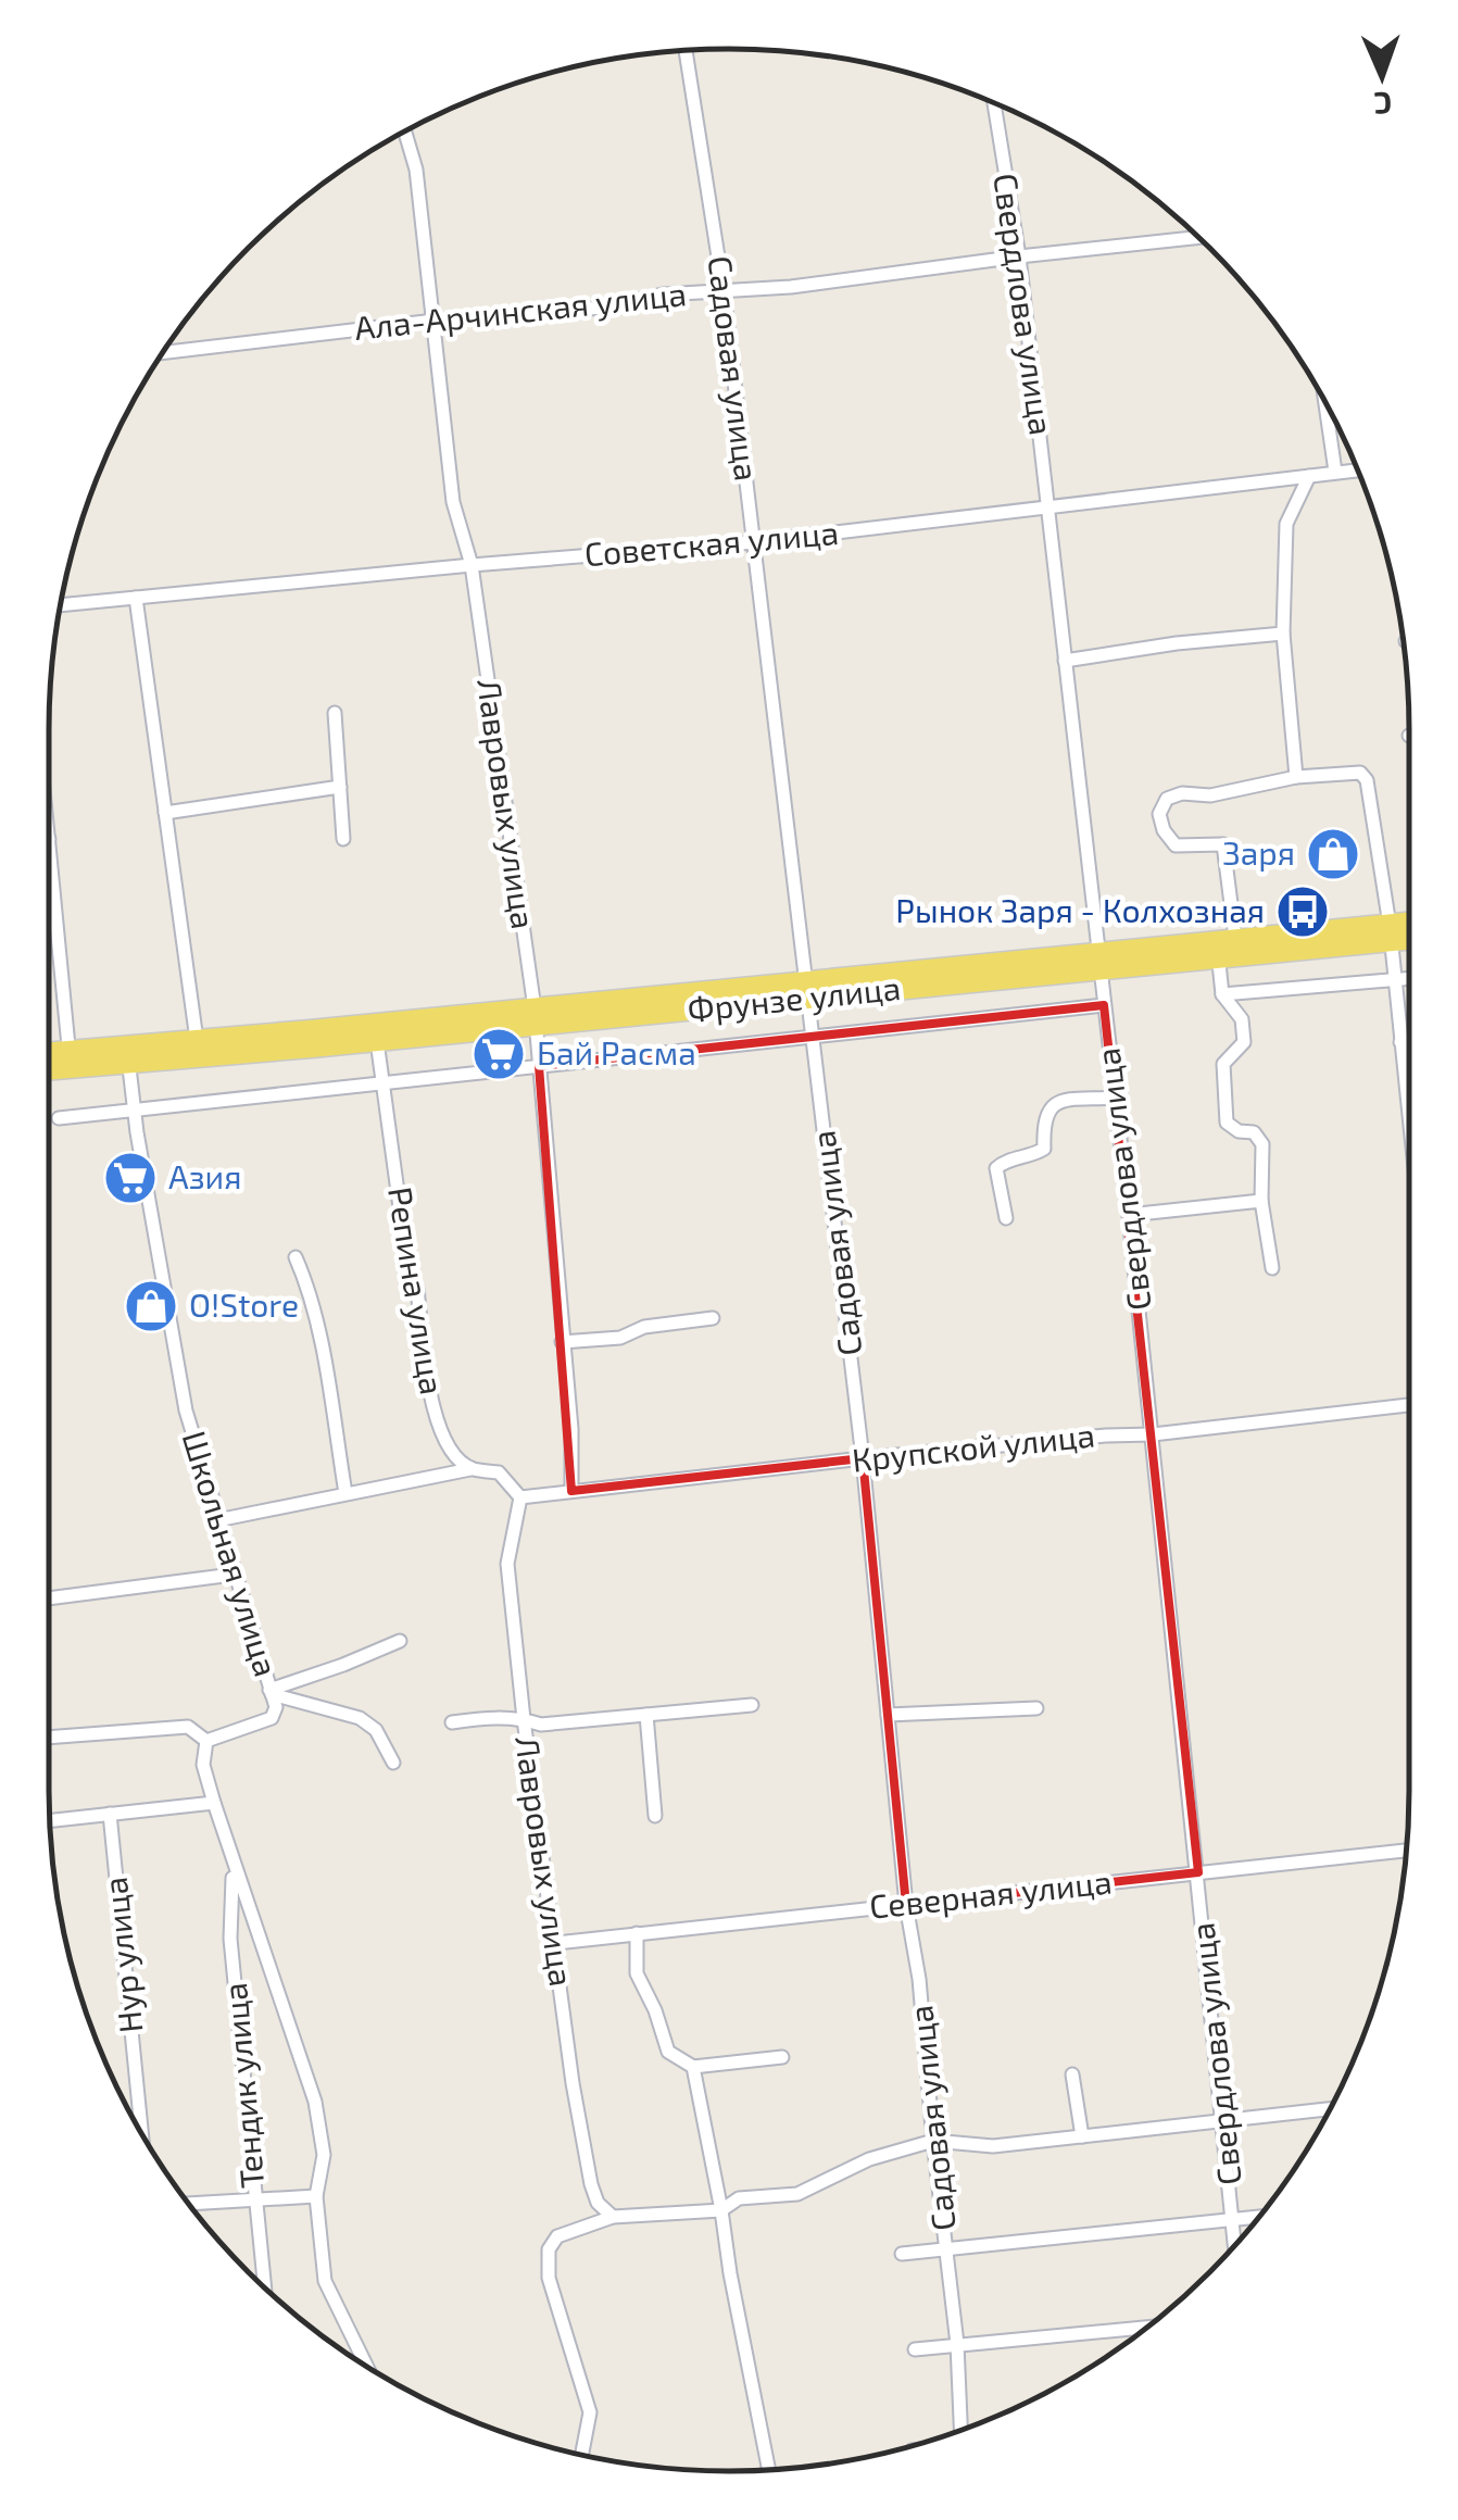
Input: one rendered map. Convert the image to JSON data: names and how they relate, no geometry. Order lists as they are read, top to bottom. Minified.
{"streets":{"main road":["Фрунзе улица"],"street":["Свердлова улица","Ала-Арчинская улица","Садовая улица","Советская улица","Лавровых улица","Репина улица","Крупской улица","Школьная улица","Северная улица","Нур улица","Тендик улица"]},"crossings":[["Свердлова улица","Ала-Арчинская улица"],["Свердлова улица","Советская улица"],["Свердлова улица","Фрунзе улица"],["Свердлова улица","Крупской улица"],["Свердлова улица","Северная улица"],["Ала-Арчинская улица","Садовая улица"],["Ала-Арчинская улица","Лавровых улица"],["Садовая улица","Советская улица"],["Садовая улица","Фрунзе улица"],["Садовая улица","Крупской улица"],["Садовая улица","Северная улица"],["Советская улица","Лавровых улица"],["Лавровых улица","Фрунзе улица"],["Лавровых улица","Репина улица"],["Лавровых улица","Крупской улица"],["Лавровых улица","Северная улица"],["Фрунзе улица","Репина улица"],["Фрунзе улица","Школьная улица"],["Репина улица","Крупской улица"]],"places":{"shop":["Заря","O!Store"],"bus stop":["Рынок Заря - Колхозная"],"supermarket":["Бай Расма","Азия"]},"north":"bottom"}
